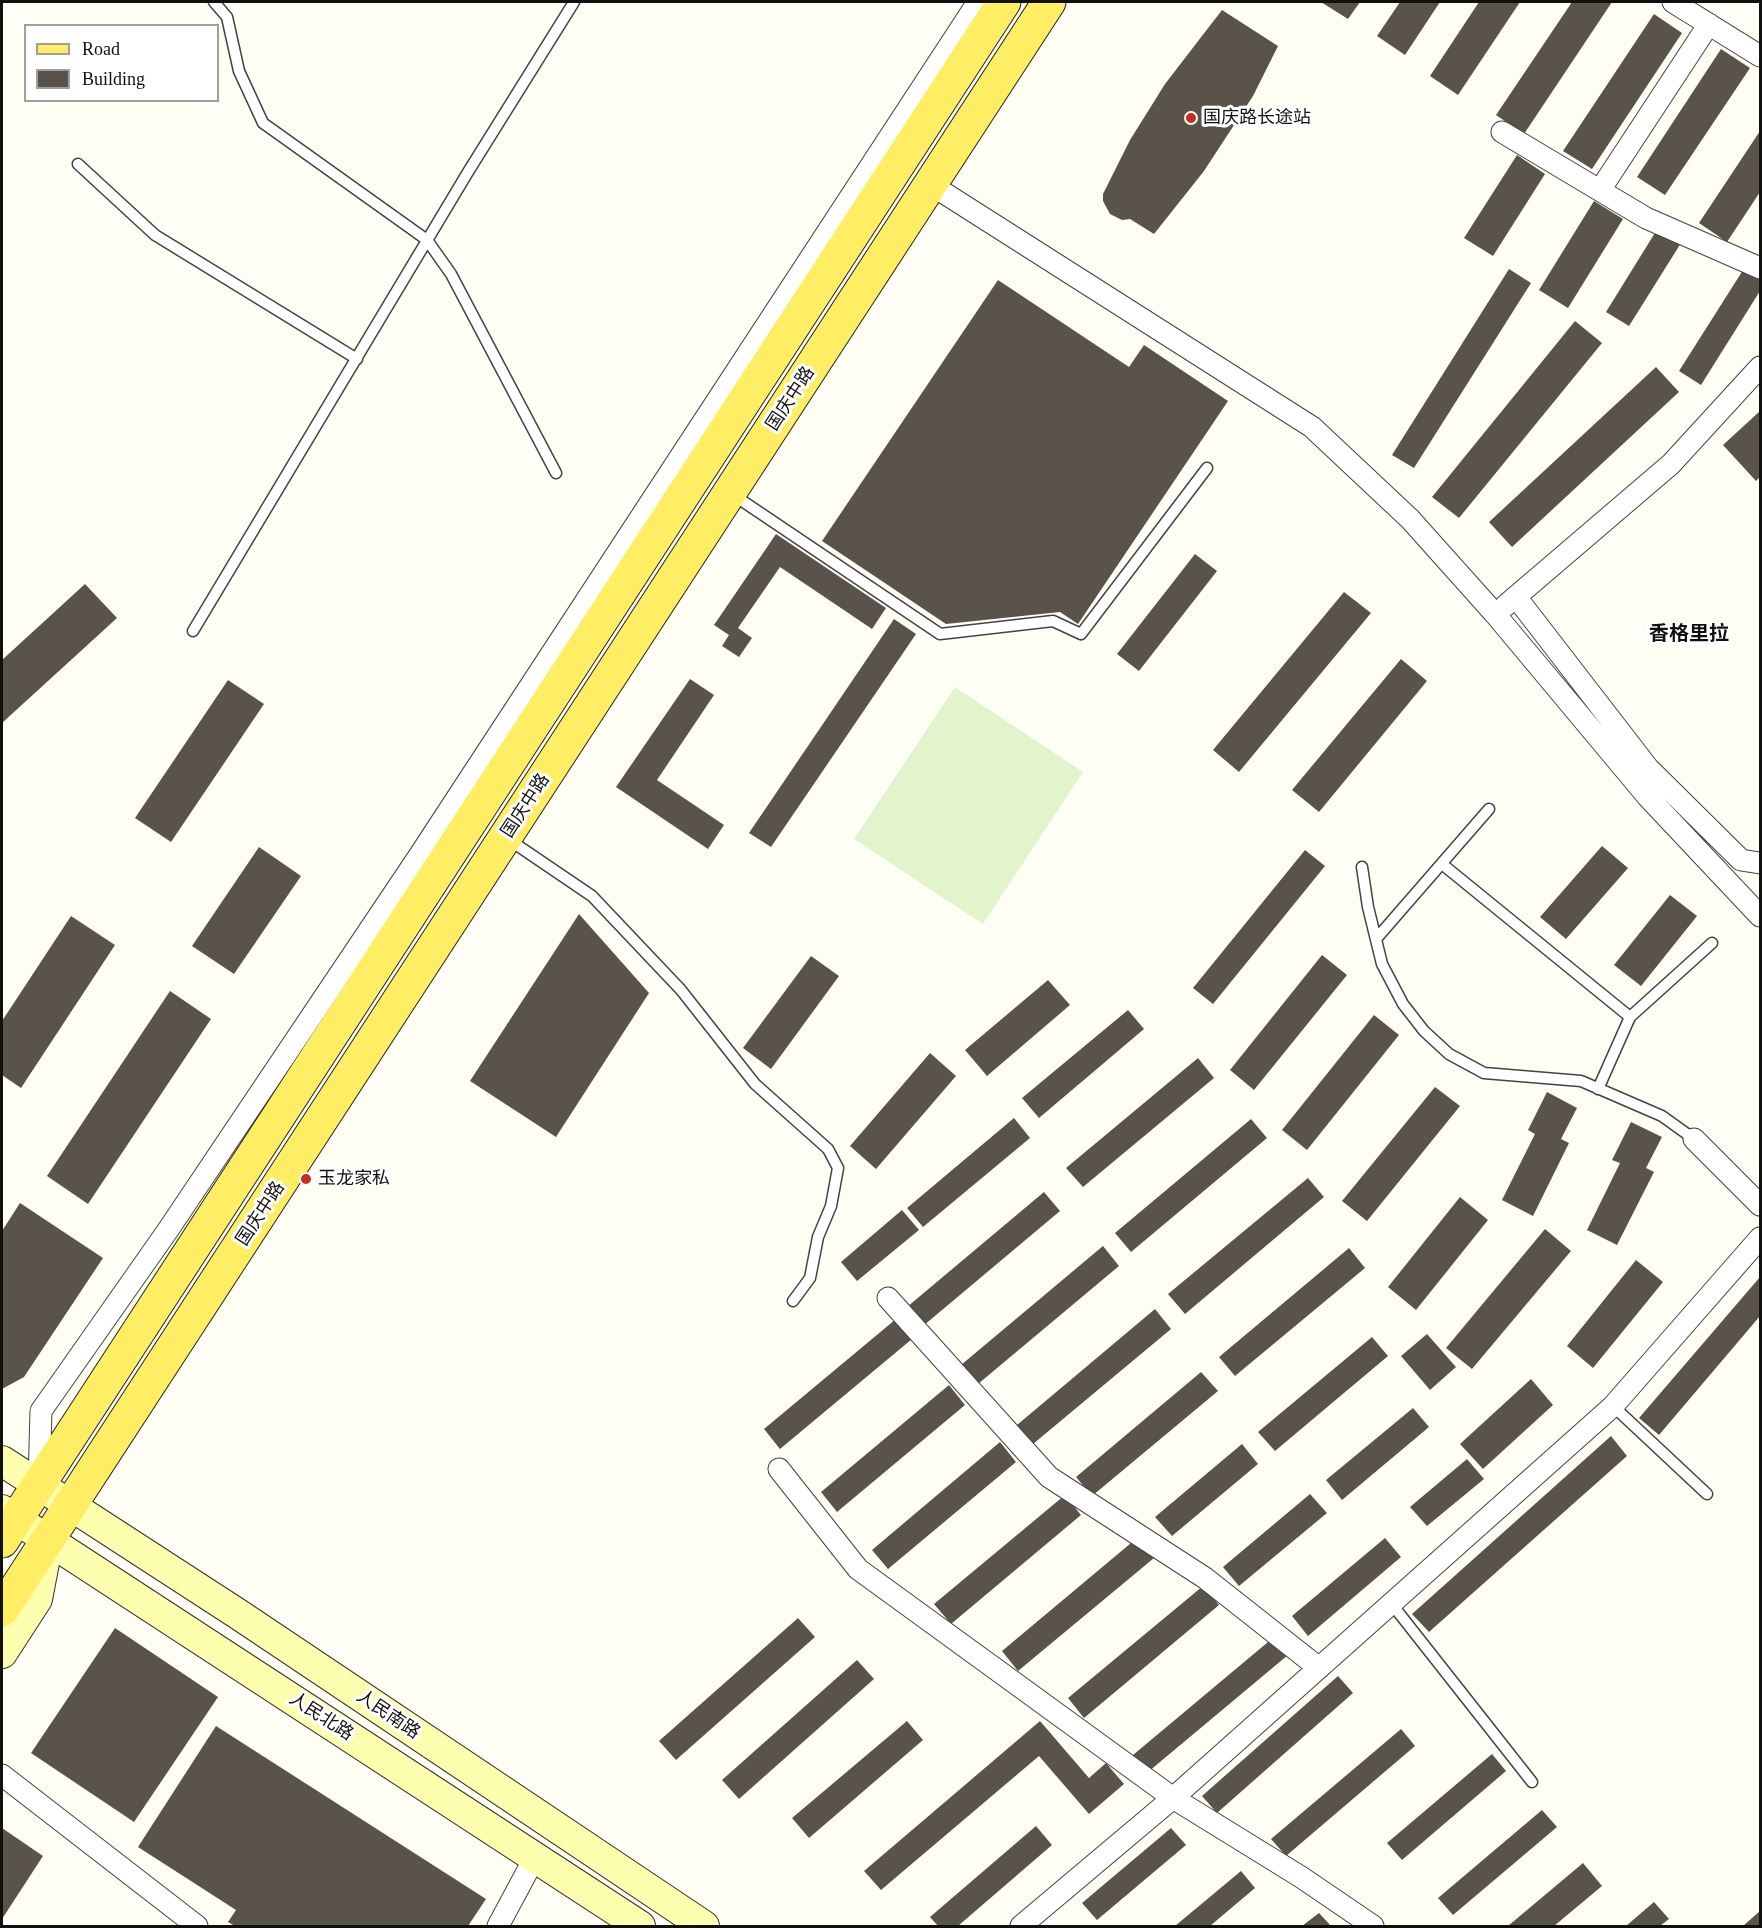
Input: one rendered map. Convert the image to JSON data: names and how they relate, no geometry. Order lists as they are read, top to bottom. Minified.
{"streets":{"main road":["国庆中路","人民南路","人民北路"]},"crossings":[["国庆中路","人民南路"],["国庆中路","人民北路"]],"districts":["香格里拉"],"places":["国庆路长途站","玉龙家私"],"legend":["Road","Building"]}
